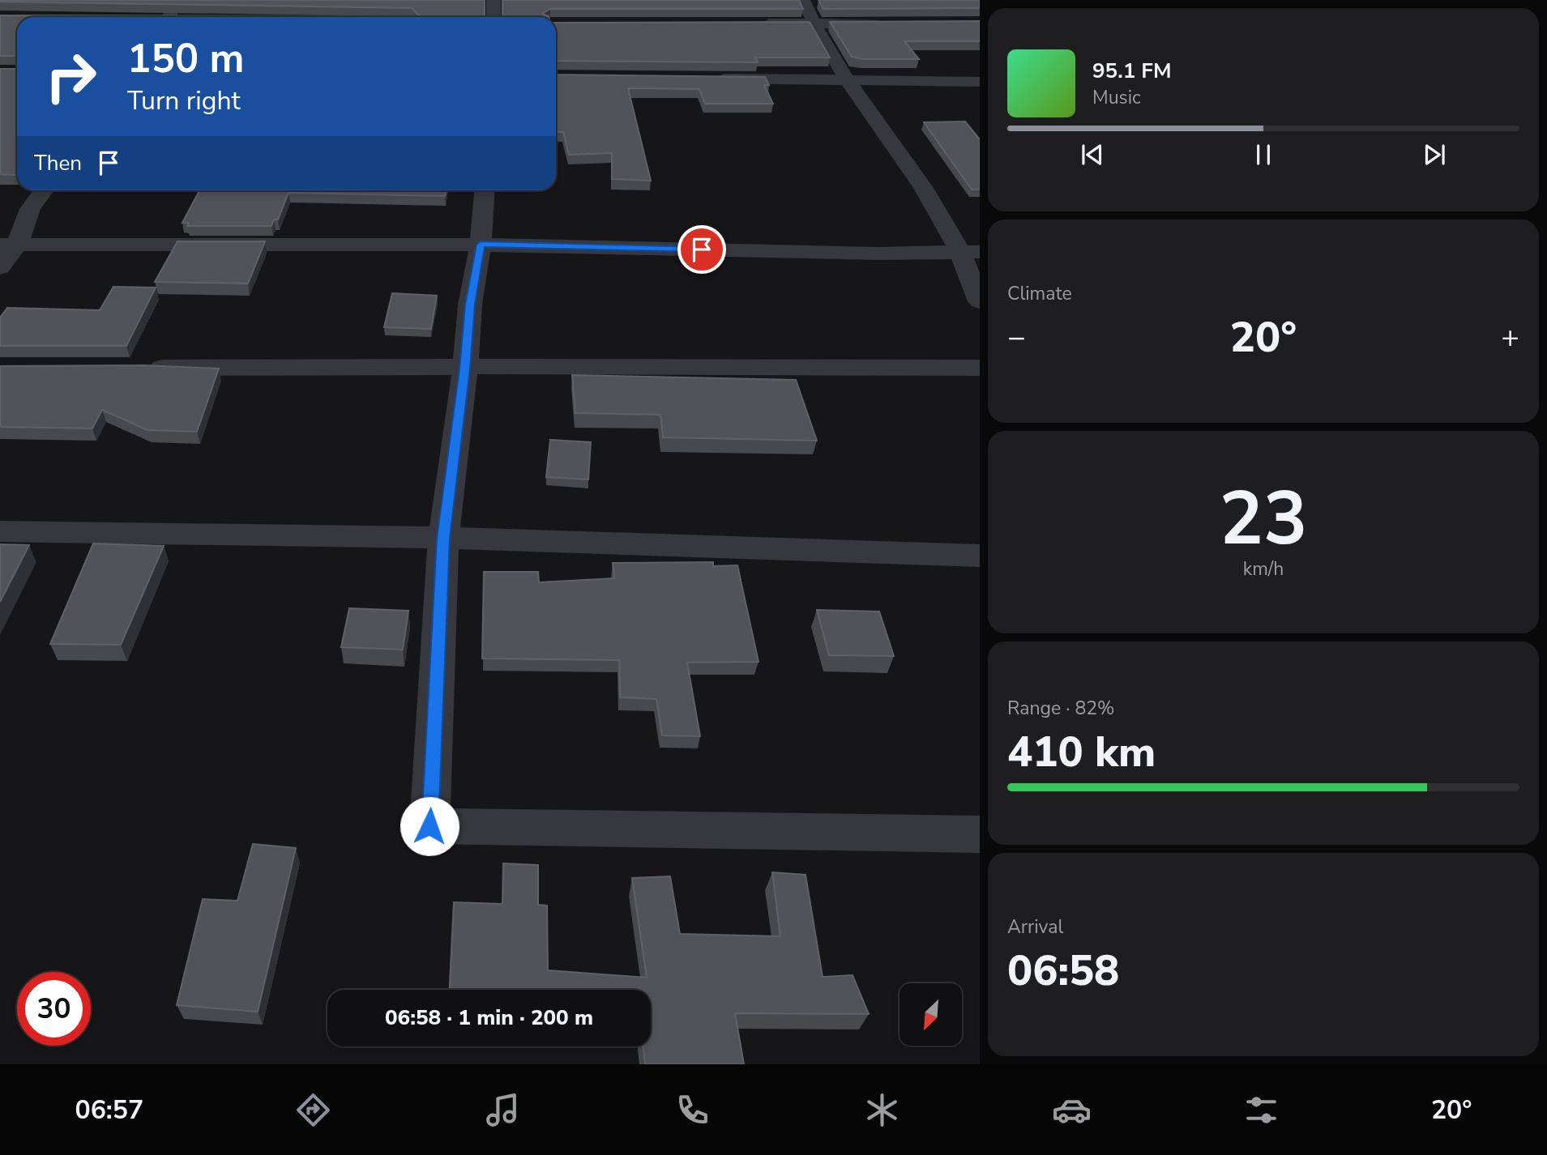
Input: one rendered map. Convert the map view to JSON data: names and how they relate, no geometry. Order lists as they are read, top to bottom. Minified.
{"north":"bottom left","page":{"turn":["150 m","Turn right"],"song":["95.1 FM","Music"],"then":"Then","tile":["Climate",["23","km/h"],["Range · 82%","410 km"],["Arrival","06:58"]],"heat":["−","20°","+"],"limit":"30","trip":"06:58 · 1 min · 200 m","tabs":["06:57","20°"]}}
